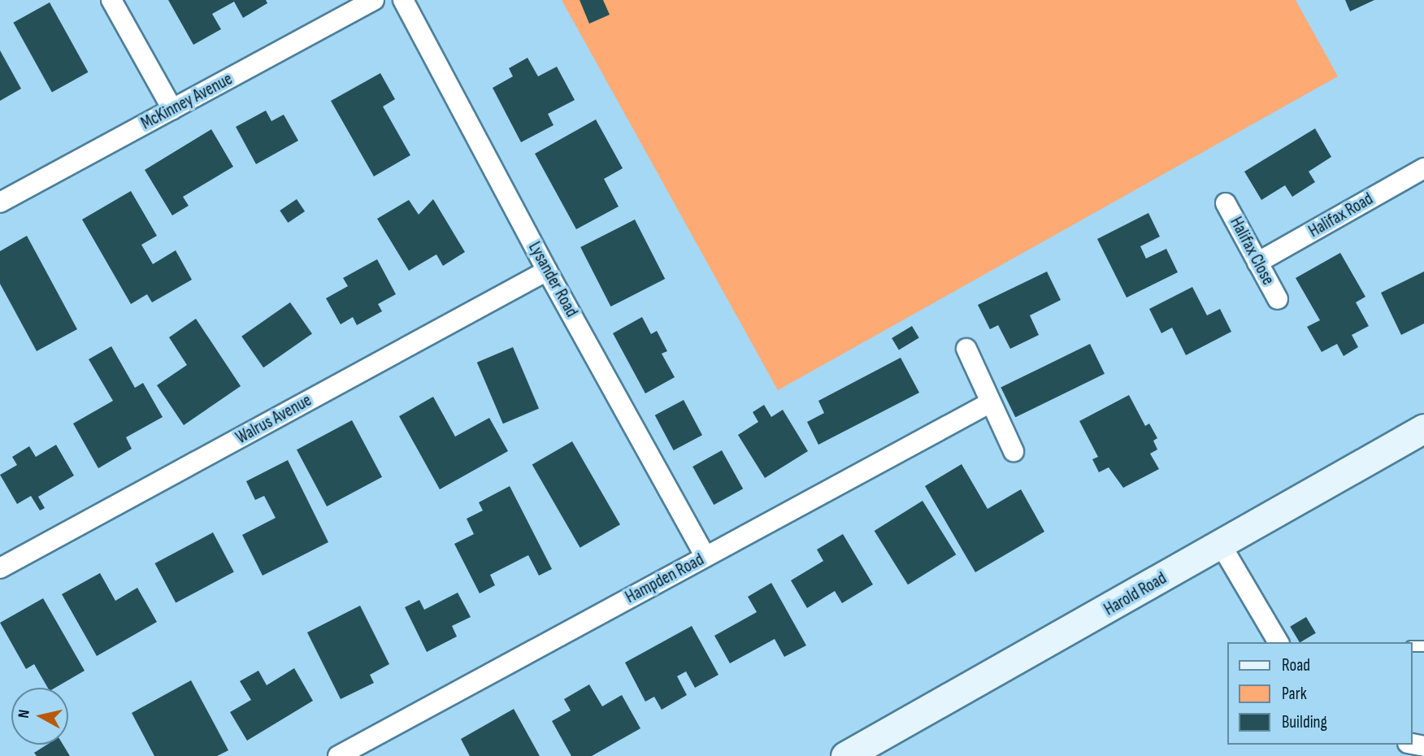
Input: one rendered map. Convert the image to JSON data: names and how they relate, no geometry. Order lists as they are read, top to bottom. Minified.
{"streets":{"main road":["Harold Road"],"street":["McKinney Avenue","Halifax Road","Halifax Close","Lysander Road","Walrus Avenue","Hampden Road"]},"crossings":[["Halifax Road","Halifax Close"],["Lysander Road","Walrus Avenue"],["Lysander Road","Hampden Road"]],"legend":["Road","Park","Building"],"north":"left"}
